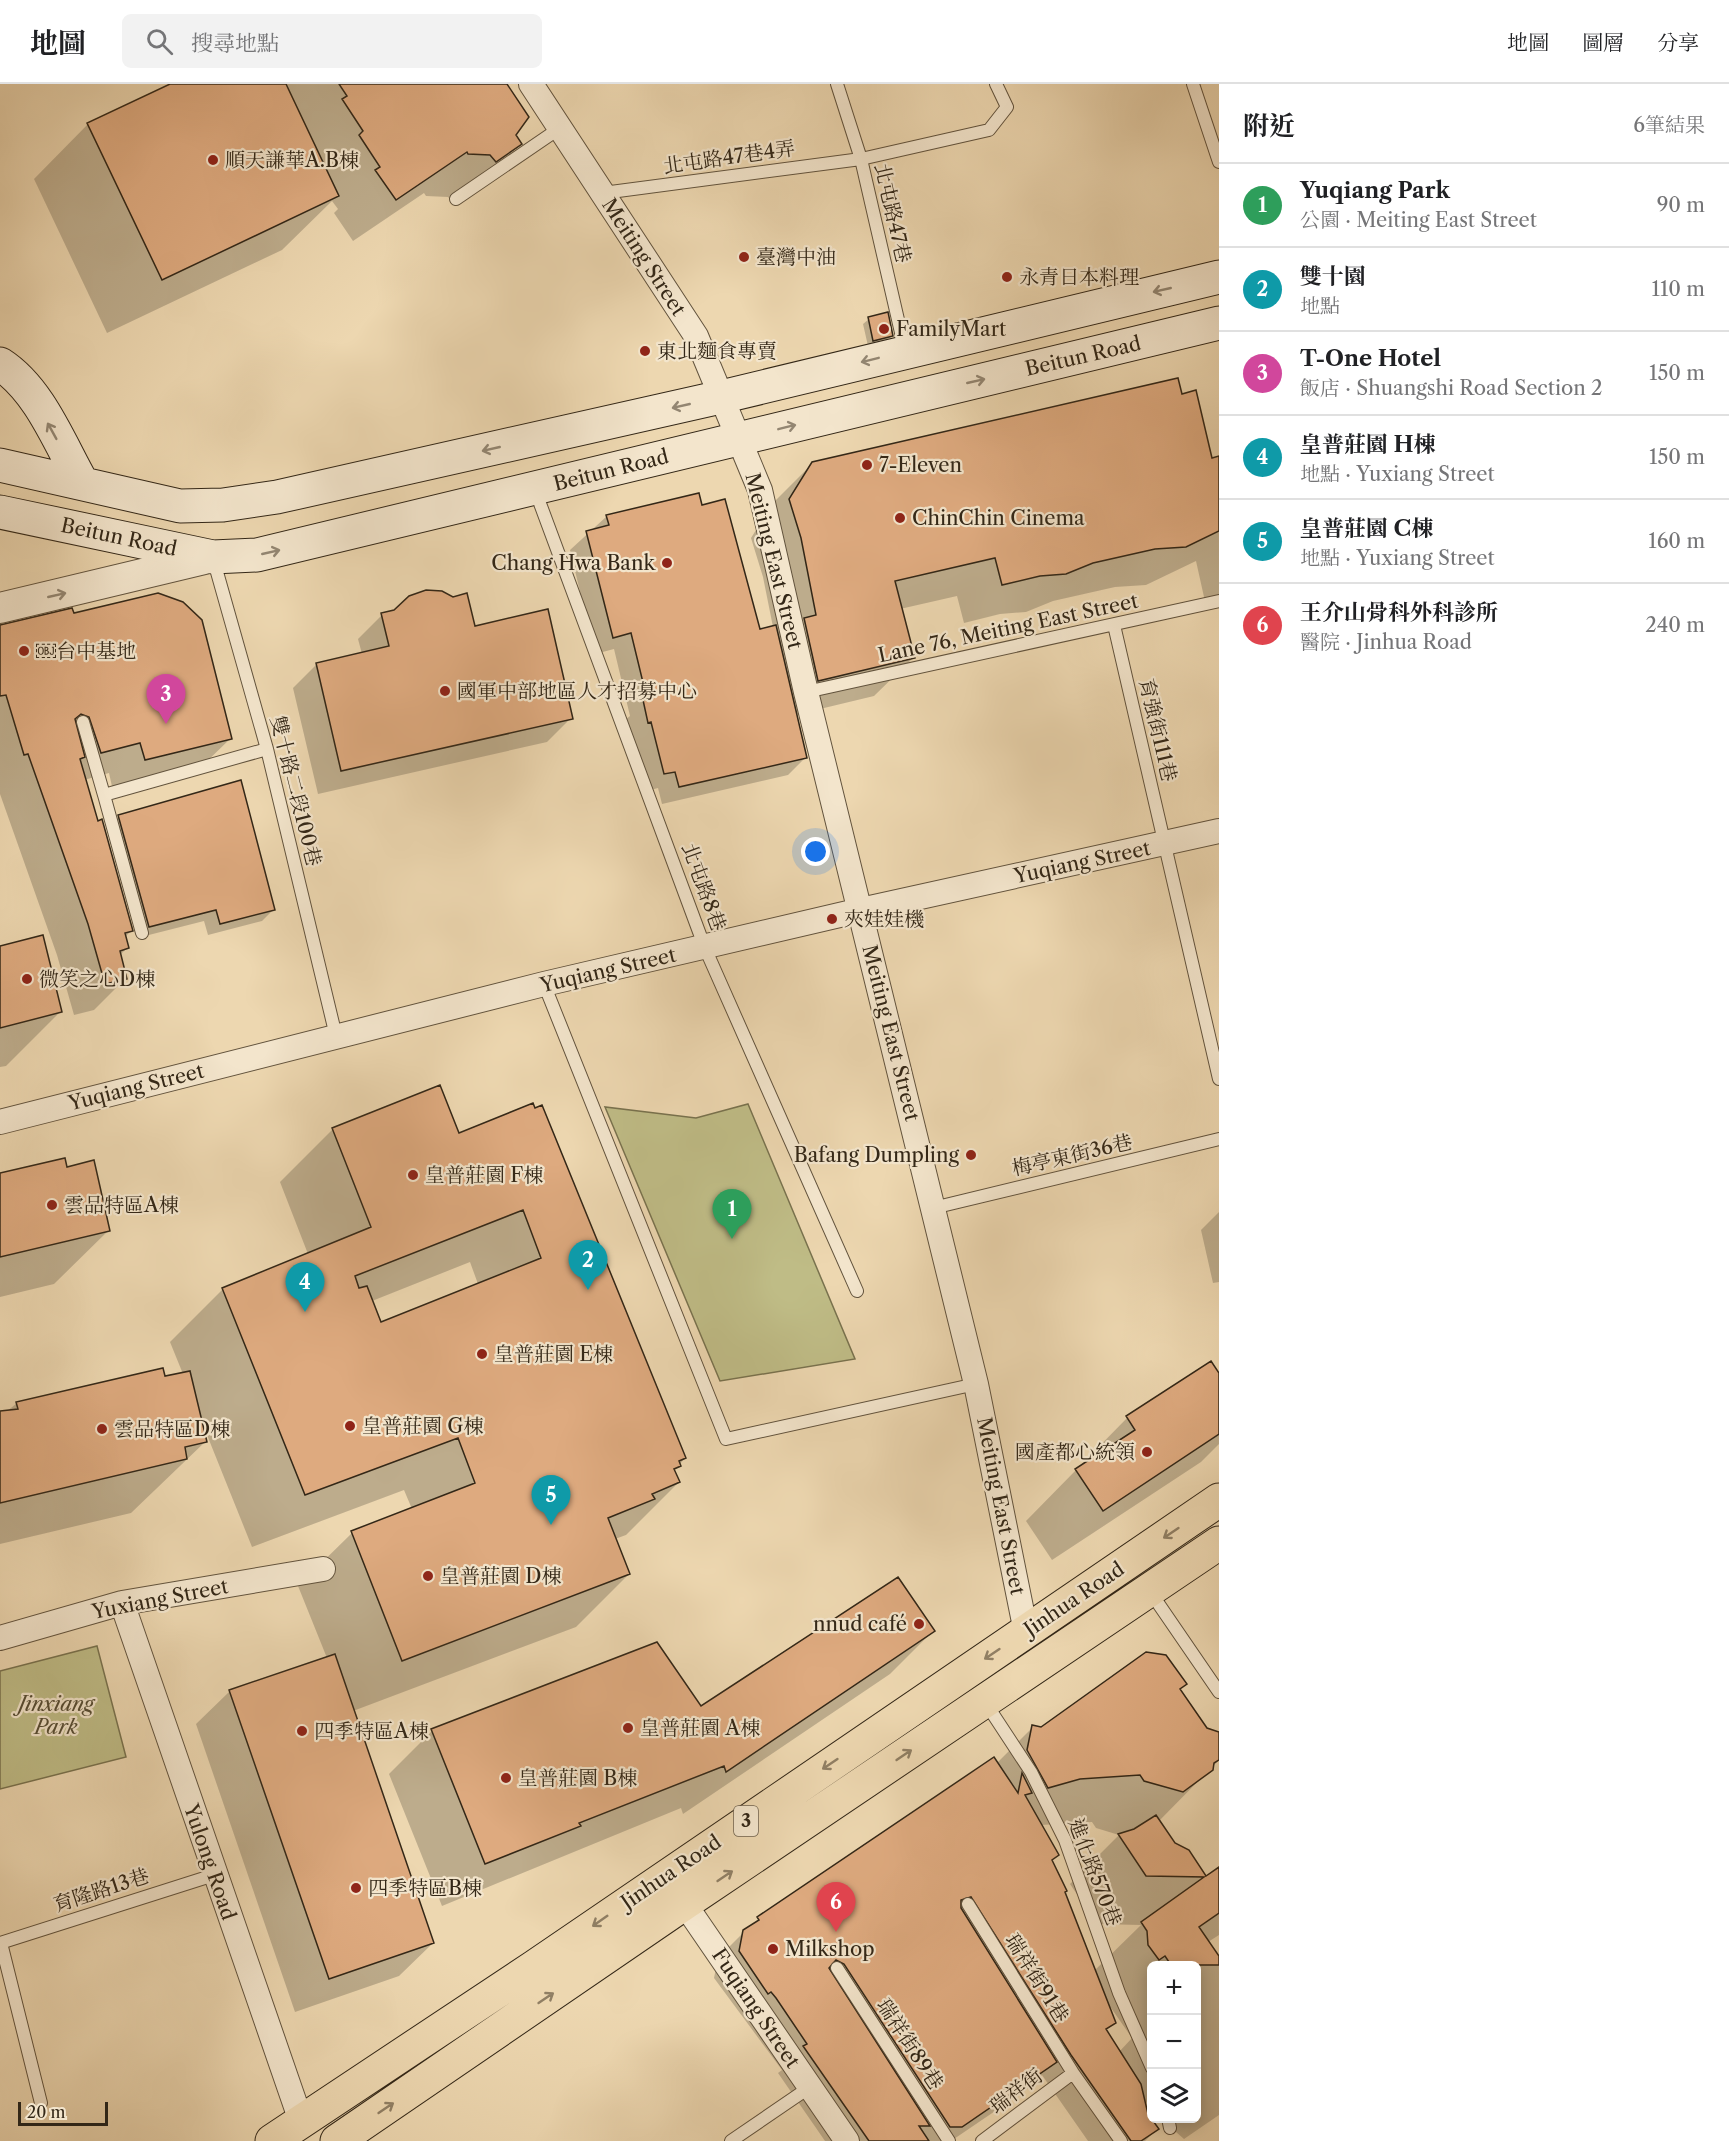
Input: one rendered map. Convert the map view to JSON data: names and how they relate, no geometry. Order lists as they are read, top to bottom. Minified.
{"streets":{"main road":["Beitun Road","Jinhua Road","3"],"street":["Meiting Street","Meiting East Street","Yuqiang Street","Yuxiang Street","Yulong Road","Fuqiang Street"],"lane":["北屯路47巷4弄","北屯路47巷","Lane 76, Meiting East Street","育強街111巷","雙十路二段100巷","北屯路8巷","梅亭東街36巷","進化路570巷","育隆路13巷","瑞祥街91巷","瑞祥街89巷","瑞祥街"]},"crossings":[["北屯路47巷4弄","北屯路47巷"],["北屯路47巷4弄","Meiting Street"],["Meiting Street","Beitun Road"],["Meiting Street","Meiting East Street"],["Beitun Road","Meiting East Street"],["Beitun Road","雙十路二段100巷"],["Beitun Road","北屯路8巷"],["Meiting East Street","Lane 76, Meiting East Street"],["Meiting East Street","Yuqiang Street"],["Meiting East Street","梅亭東街36巷"],["Meiting East Street","Jinhua Road"],["Lane 76, Meiting East Street","育強街111巷"],["育強街111巷","Yuqiang Street"],["雙十路二段100巷","Yuqiang Street"],["Yuqiang Street","北屯路8巷"],["Yuxiang Street","Yulong Road"],["Jinhua Road","Yulong Road"],["Jinhua Road","進化路570巷"],["Jinhua Road","Fuqiang Street"],["Yulong Road","育隆路13巷"],["瑞祥街91巷","瑞祥街"]],"parks":["Jinxiang Park"],"places":["順天謙華A.B棟","臺灣中油","永青日本料理","FamilyMart","東北麵食專賣","7-Eleven","ChinChin Cinema","Chang Hwa Bank","￼台中基地","國軍中部地區人才招募中心","夾娃娃機","微笑之心D棟","Bafang Dumpling","皇普莊園 F棟","雲品特區A棟","皇普莊園 E棟","皇普莊園 G棟","雲品特區D棟","國產都心統領","皇普莊園 D棟","nnud café","皇普莊園 A棟","四季特區A棟","皇普莊園 B棟","四季特區B棟","Milkshop"],"scale_bar":"20 m","page":{"header":"地圖","search":"搜尋地點","nav":["地圖","圖層","分享"],"heading":["附近","6筆結果"],"list":[{"mark":"1","name":"Yuqiang Park","note":"公園 · Meiting East Street","value":"90 m"},{"mark":"2","name":"雙十園","note":"地點","value":"110 m"},{"mark":"3","name":"T-One Hotel","note":"飯店 · Shuangshi Road Section 2","value":"150 m"},{"mark":"4","name":"皇普莊園 H棟","note":"地點 · Yuxiang Street","value":"150 m"},{"mark":"5","name":"皇普莊園 C棟","note":"地點 · Yuxiang Street","value":"160 m"},{"mark":"6","name":"王介山骨科外科診所","note":"醫院 · Jinhua Road","value":"240 m"}],"pins":["3","1","2","4","5","6"],"map_buttons":["+","−"],"scale":"20 m"}}
